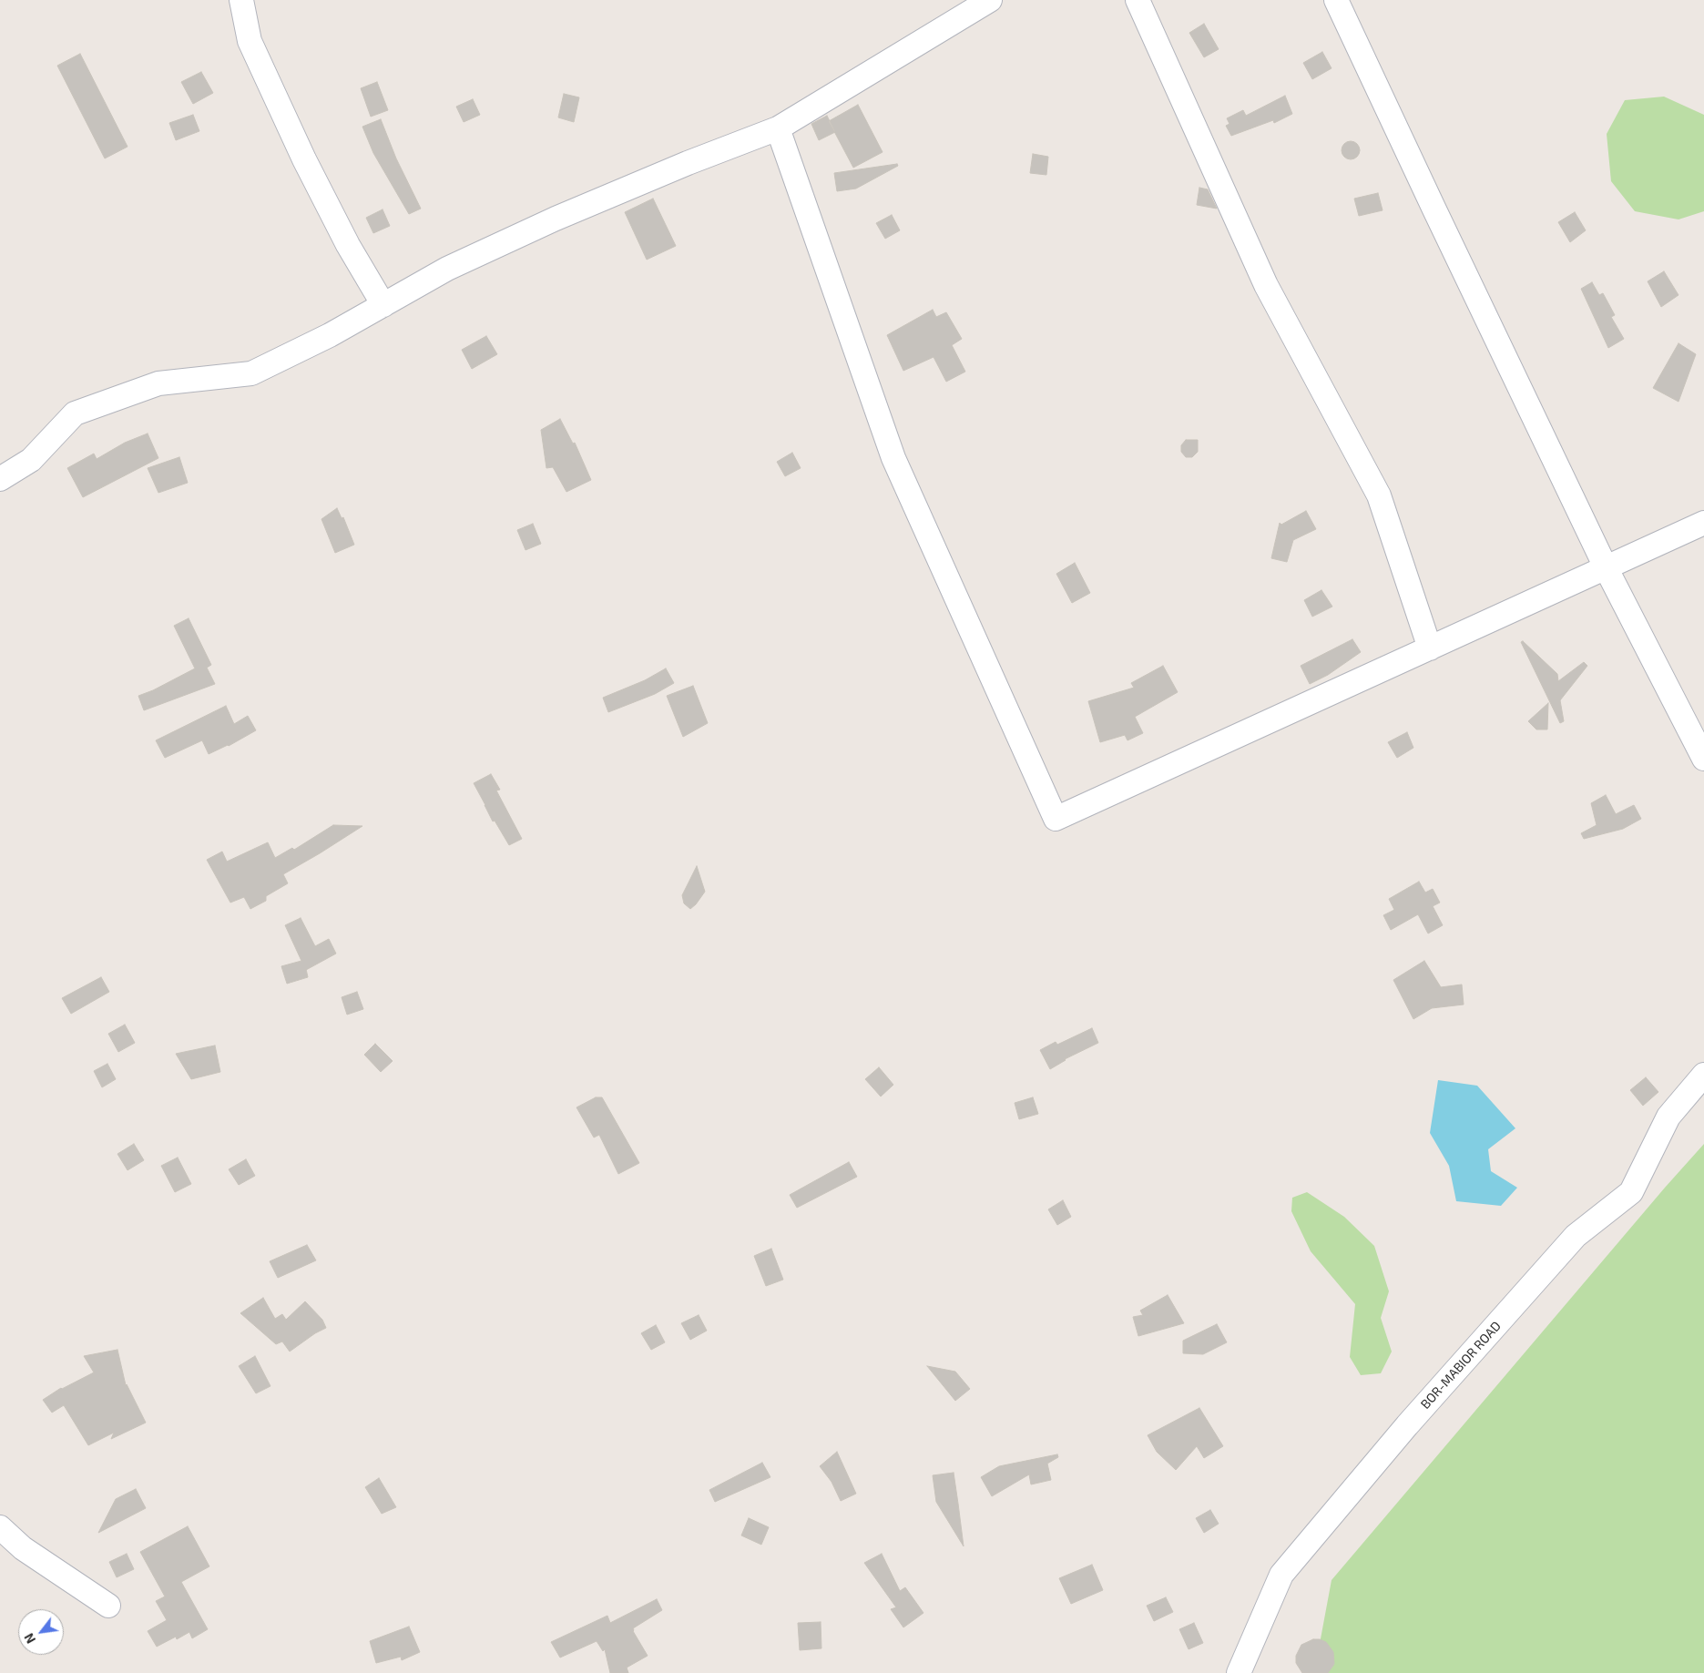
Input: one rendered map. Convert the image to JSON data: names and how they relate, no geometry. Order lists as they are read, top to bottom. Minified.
{"streets":{"street":["BOR-MABIOR ROAD"]},"north":"bottom left"}
